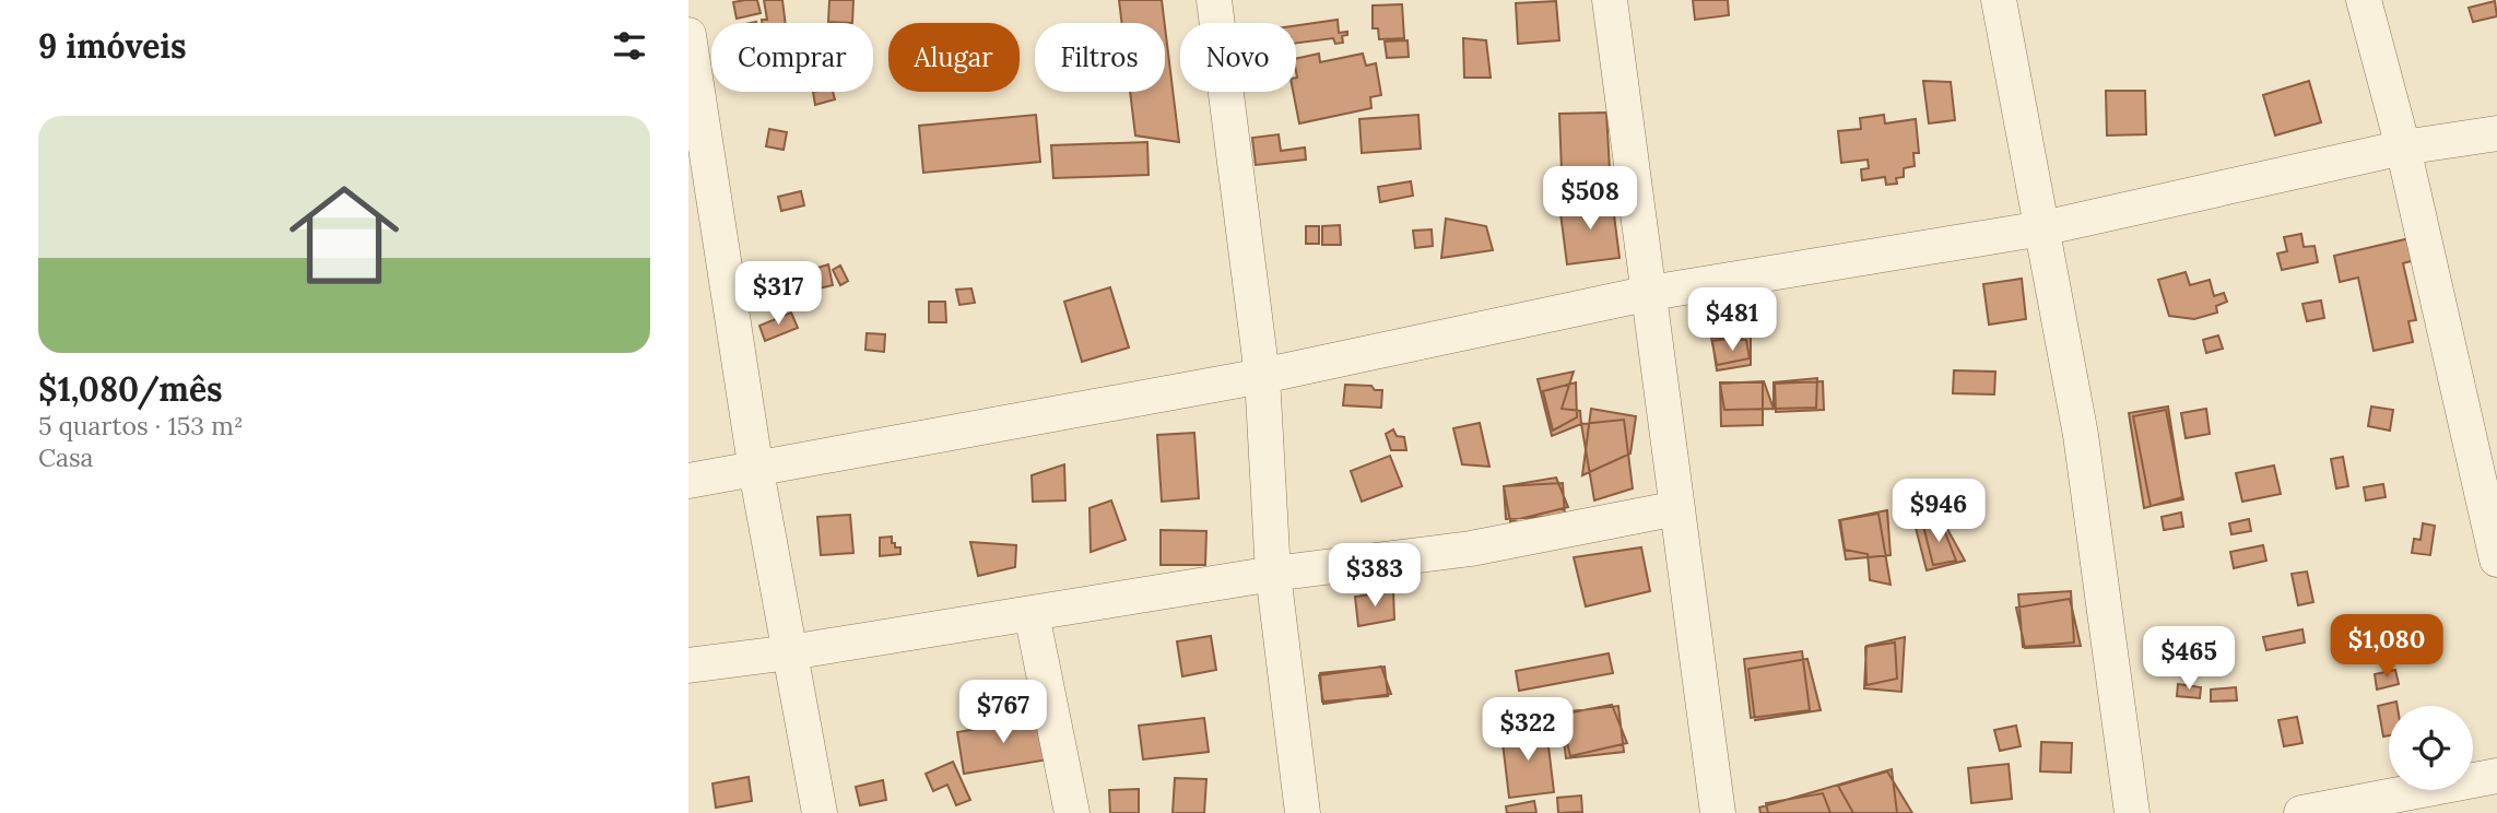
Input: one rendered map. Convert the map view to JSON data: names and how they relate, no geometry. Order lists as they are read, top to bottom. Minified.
{"page":{"heading":"9 imóveis","chip":["Comprar","Alugar","Filtros","Novo"],"list":[{"name":"$1,080/mês","note":"5 quartos · 153 m² · Casa"}],"price":["$508","$317","$481","$946","$383","$1,080","$465","$767","$322"]}}
